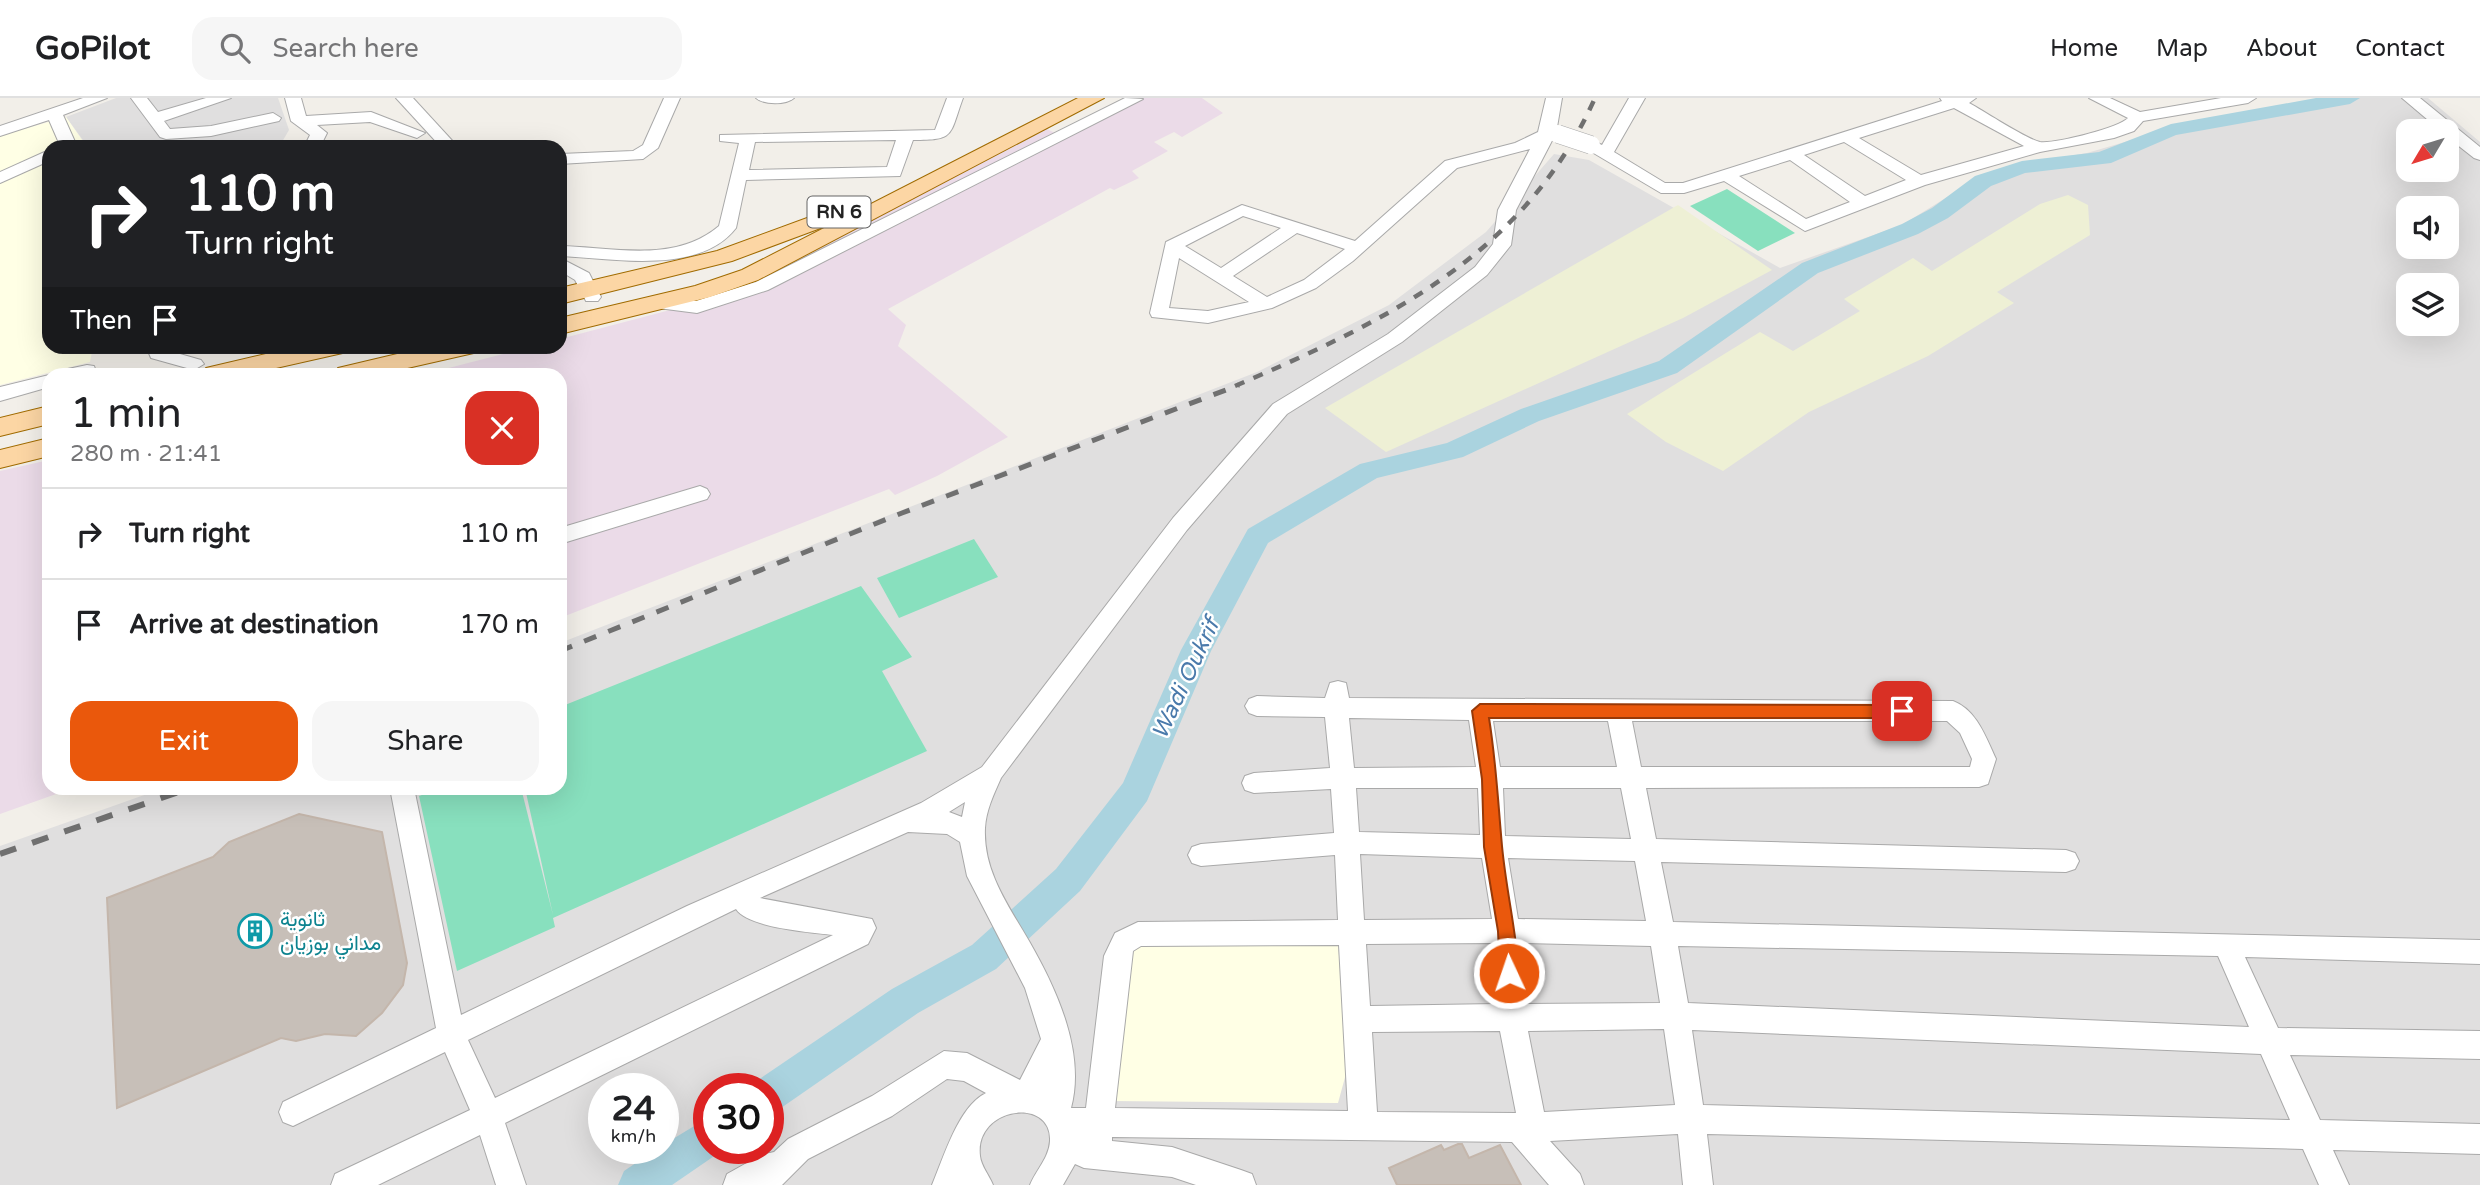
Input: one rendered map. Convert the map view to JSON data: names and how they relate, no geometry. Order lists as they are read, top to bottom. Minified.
{"streets":{"main road":["RN 6"]},"water":["Wadi Oukrif"],"places":{"building":["ثانوية مداني بوزيان"]},"north":"bottom left","page":{"header":"GoPilot","search":"Search here","nav":["Home","Map","About","Contact"],"turn":["110 m","Turn right"],"then":"Then","heading":["1 min","280 m · 21:41"],"list":[{"name":"Turn right","value":"110 m"},{"name":"Arrive at destination","value":"170 m"}],"buttons":["Exit","Share"],"speed":"24 km/h","limit":"30"}}
